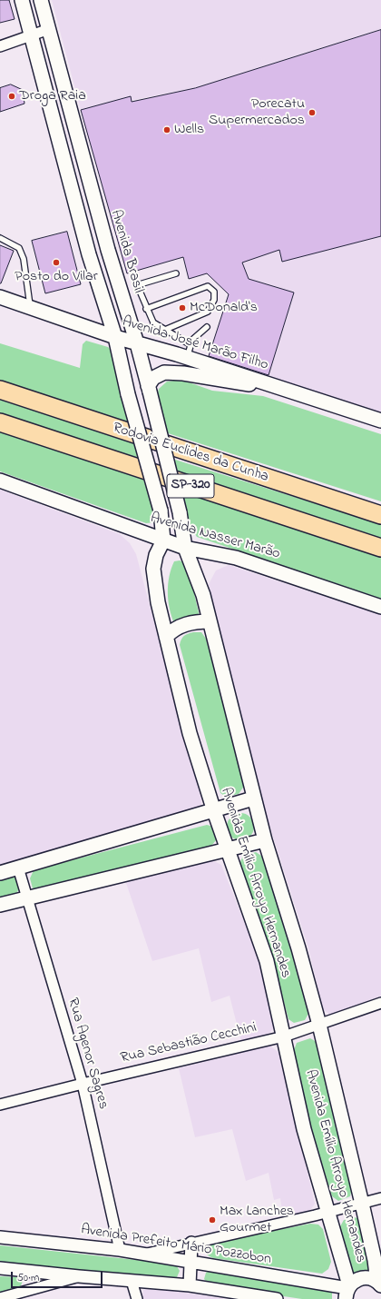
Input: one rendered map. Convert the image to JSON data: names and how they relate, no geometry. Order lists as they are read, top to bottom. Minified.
{"streets":{"highway":["Rodovia Euclides da Cunha","SP-320"],"main road":["Avenida Brasil","Avenida José Marão Filho","Avenida Nasser Marão","Avenida Emílio Arroyo Hernandes"],"street":["Rua Sebastião Cecchini","Rua Agenor Sagres","Avenida Prefeito Mário Pozzobon"]},"crossings":[["Avenida Brasil","Avenida José Marão Filho"],["Avenida Brasil","Avenida Emílio Arroyo Hernandes"],["Avenida José Marão Filho","Avenida Emílio Arroyo Hernandes"],["Avenida Nasser Marão","Avenida Emílio Arroyo Hernandes"],["Avenida Emílio Arroyo Hernandes","Rua Sebastião Cecchini"],["Avenida Emílio Arroyo Hernandes","Avenida Prefeito Mário Pozzobon"],["Rua Sebastião Cecchini","Rua Agenor Sagres"],["Rua Agenor Sagres","Avenida Prefeito Mário Pozzobon"]],"places":["Droga Raia","Porecatu Supermercados","Wells","Posto do Vilar","McDonald's","Max Lanches Gourmet"],"scale_bar":"50 m"}
